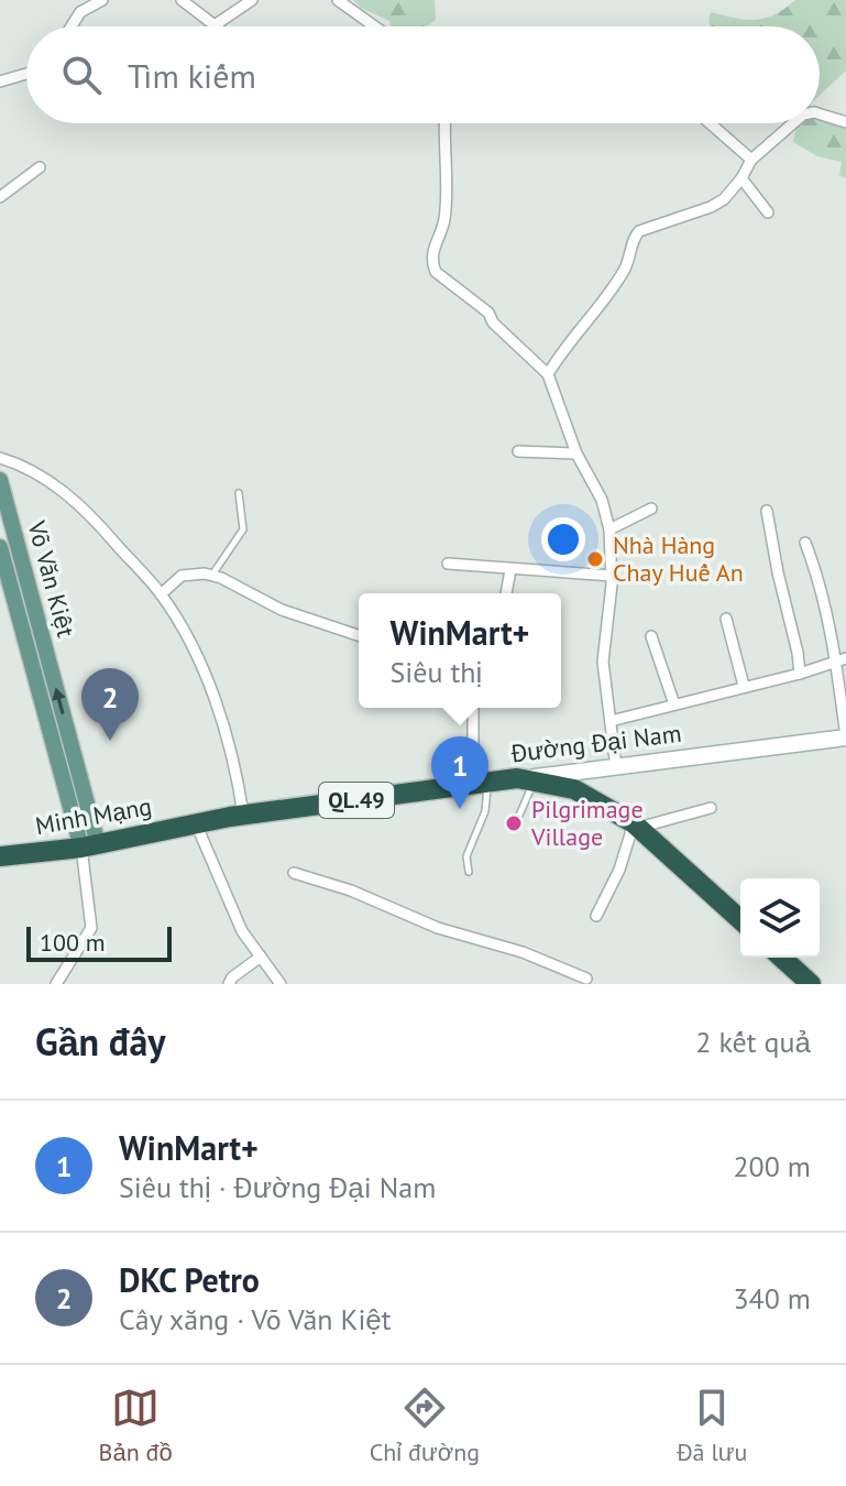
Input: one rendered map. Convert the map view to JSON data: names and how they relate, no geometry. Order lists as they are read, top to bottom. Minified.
{"streets":{"highway":["Đường Đại Nam","QL.49","Minh Mạng"],"main road":["Võ Văn Kiệt"]},"crossings":[["Võ Văn Kiệt","Minh Mạng"],["Đường Đại Nam","QL.49"],["Đường Đại Nam","Minh Mạng"]],"places":["Nhà Hàng Chay Huế An","Pilgrimage Village"],"scale_bar":"100 m","page":{"search":"Tìm kiếm","popup":["WinMart+","Siêu thị"],"pins":["2","1"],"scale":"100 m","heading":["Gần đây","2 kết quả"],"list":[{"mark":"1","name":"WinMart+","note":"Siêu thị · Đường Đại Nam","value":"200 m"},{"mark":"2","name":"DKC Petro","note":"Cây xăng · Võ Văn Kiệt","value":"340 m"}],"nav":["Bản đồ","Chỉ đường","Đã lưu"]}}
